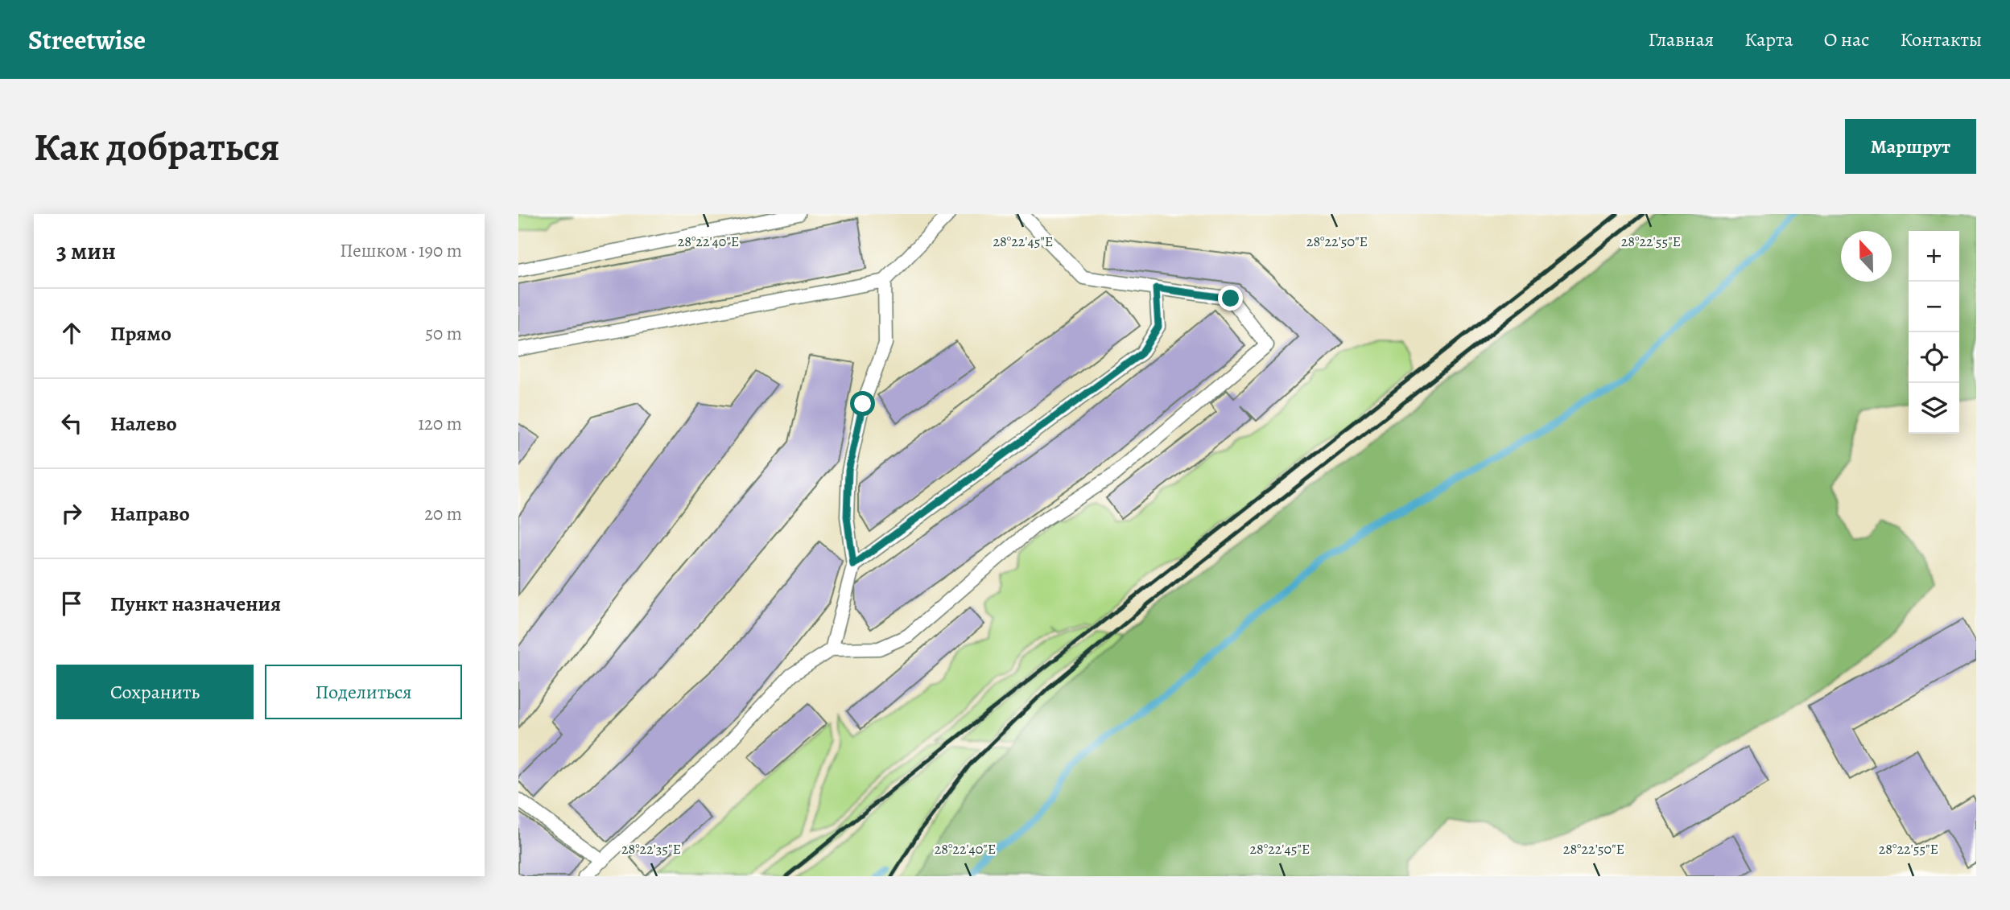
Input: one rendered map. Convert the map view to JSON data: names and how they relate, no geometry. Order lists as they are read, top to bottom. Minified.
{"north":"top","page":{"header":"Streetwise","nav":["Главная","Карта","О нас","Контакты"],"buttons":["Маршрут",["Сохранить","Поделиться"]],"title":"Как добраться","heading":["3 мин","Пешком · 190 m"],"map_buttons":["+","−"],"list":[["Прямо","50 m"],["Налево","120 m"],["Направо","20 m"],"Пункт назначения"]},"coordinates":["28°22'40\"E","28°22'45\"E","28°22'55\"E","28°22'50\"E","28°22'35\"E"]}
